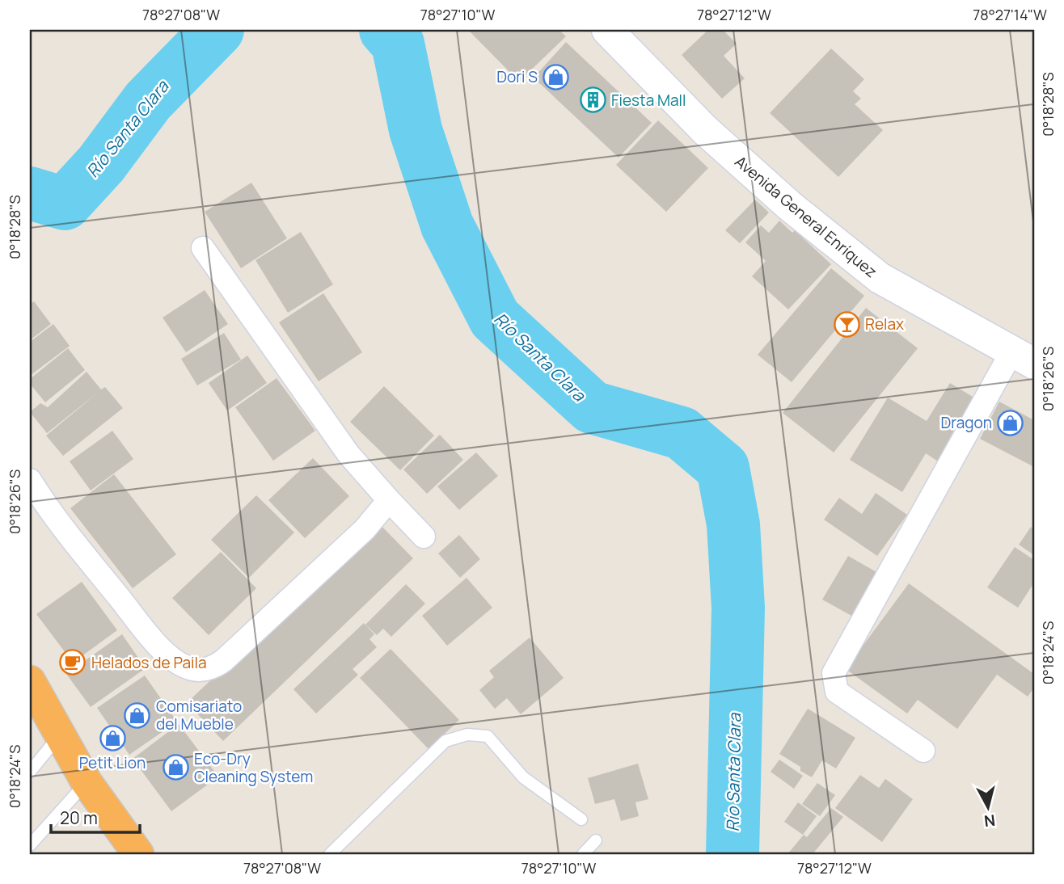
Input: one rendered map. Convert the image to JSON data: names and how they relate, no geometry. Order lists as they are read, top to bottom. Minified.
{"streets":{"main road":["Avenida General Enríquez"]},"water":["Río Santa Clara"],"places":{"shop":["Dori S","Dragon","Comisariato del Mueble","Petit Lion","Eco-Dry Cleaning System"],"building":["Fiesta Mall"],"bar":["Relax"],"cafe":["Helados de Paila"]},"scale_bar":"20 m","north":"bottom","coordinates":["78°27'08\"W","78°27'10\"W","78°27'12\"W","78°27'14\"W","0°18'28\"S","0°18'26\"S","0°18'24\"S"]}
